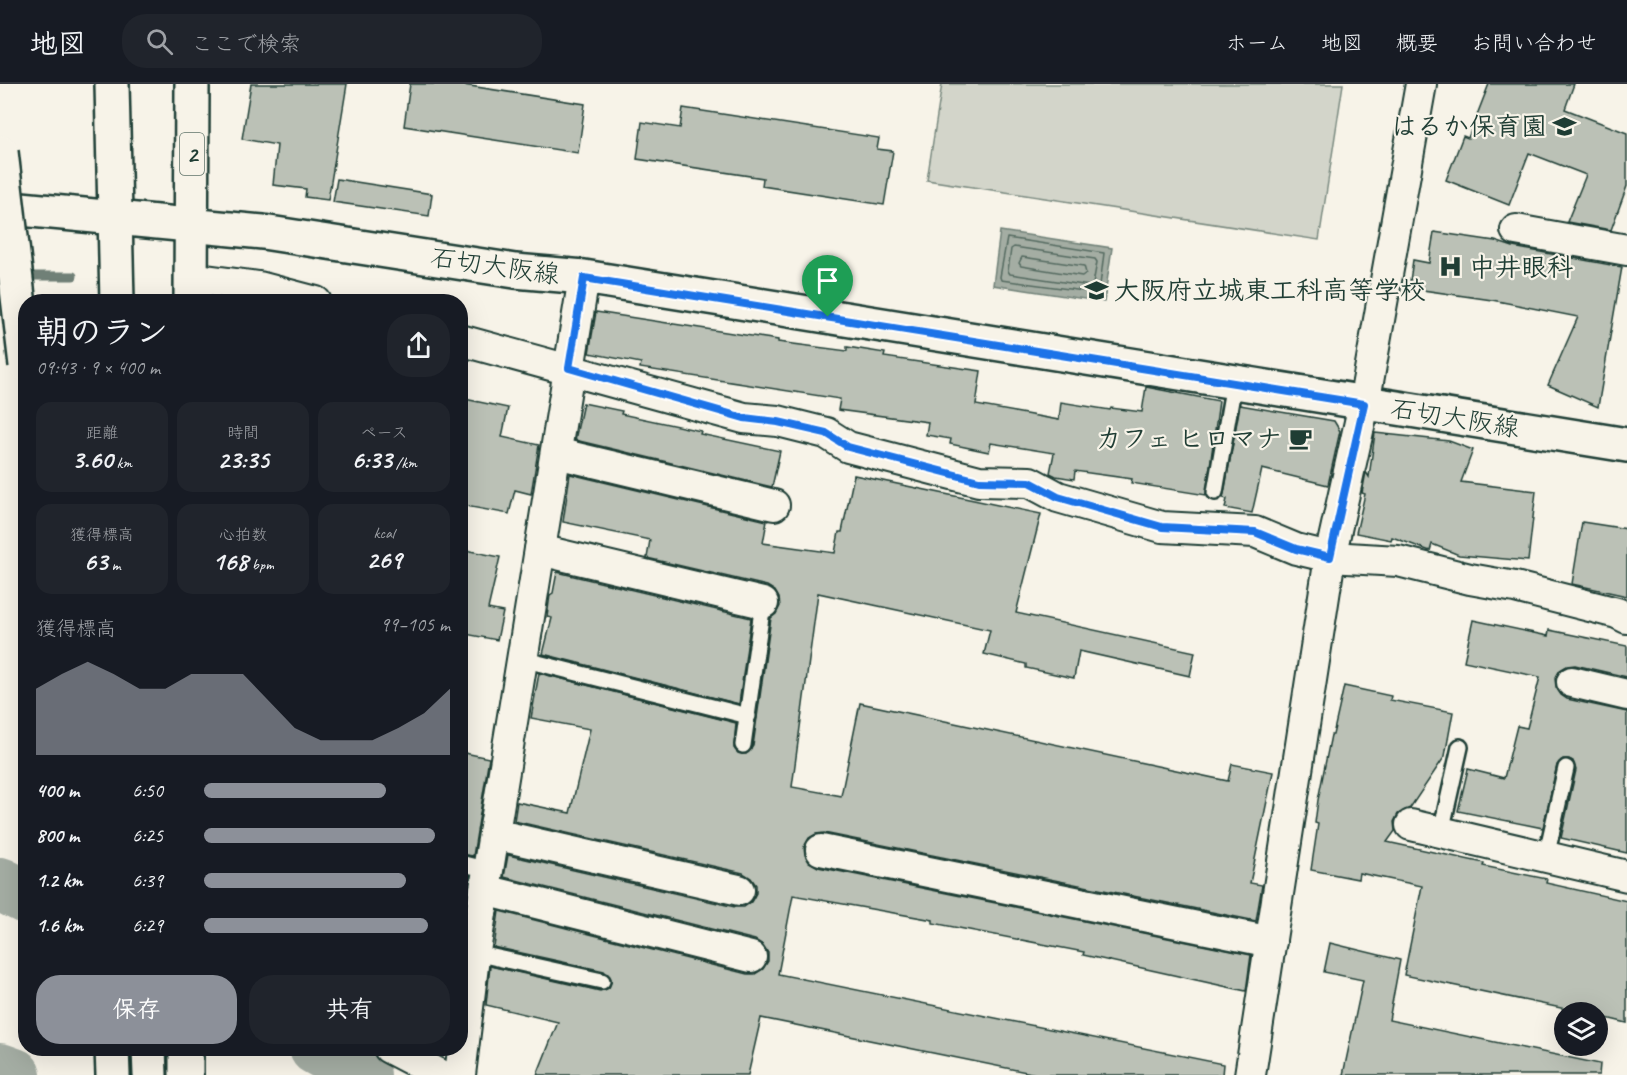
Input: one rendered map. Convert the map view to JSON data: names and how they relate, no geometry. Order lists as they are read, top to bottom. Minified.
{"streets":{"main road":["2","石切大阪線"]},"crossings":[["2","石切大阪線"]],"places":{"school or university":["はるか保育園","大阪府立城東工科高等学校"],"hospital":["中井眼科"],"cafe":["カフェ ヒロマナ"]},"page":{"header":"地図","search":"ここで検索","nav":["ホーム","地図","概要","お問い合わせ"],"heading":["朝のラン","09:43 · 9 × 400 m"],"stats":[["距離","3.60 km"],["時間","23:35"],["ペース","6:33 /km"],["獲得標高","63 m"],["心拍数","168 bpm"],["kcal","269"]],"chart":["獲得標高","99–105 m"],"list":[{"name":"400 m","note":"6:50"},{"name":"800 m","note":"6:25"},{"name":"1.2 km","note":"6:39"},{"name":"1.6 km","note":"6:29"}],"buttons":["保存","共有"]}}
